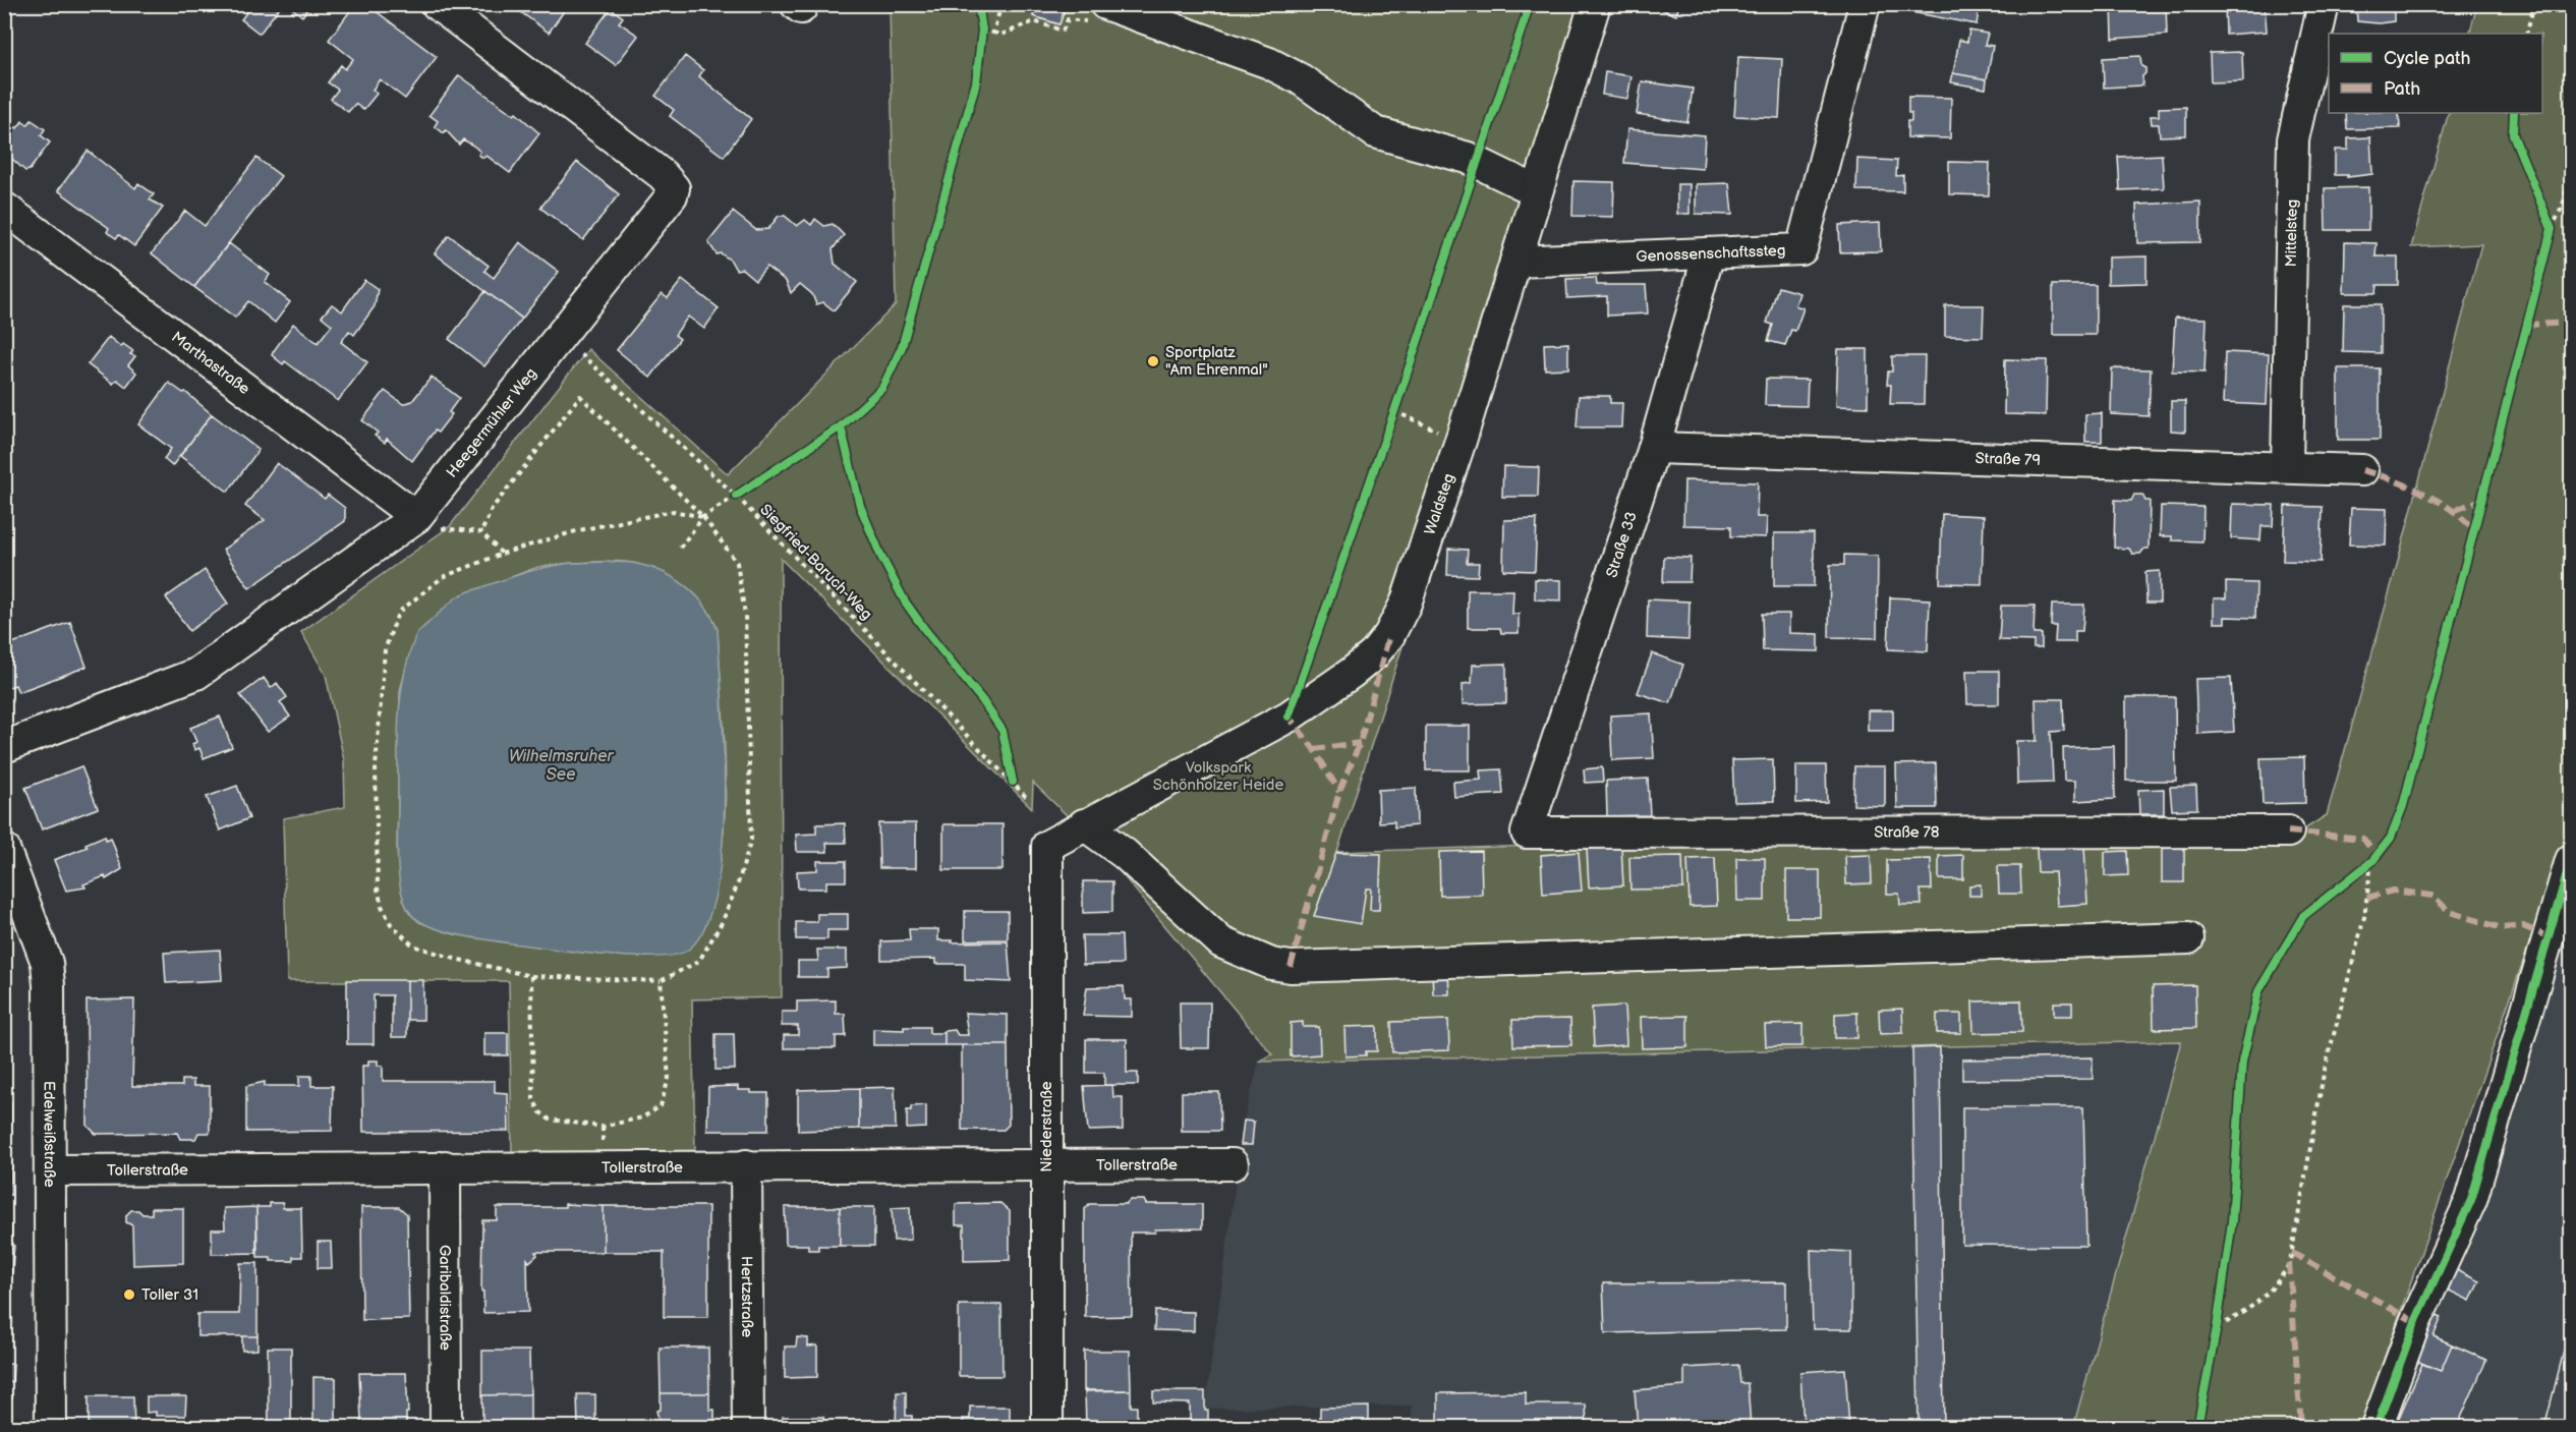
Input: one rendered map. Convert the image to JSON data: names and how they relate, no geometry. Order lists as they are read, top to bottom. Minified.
{"streets":{"street":["Mittelsteg","Genossenschaftssteg","Marthastraße","Heegermühler Weg","Straße 79","Waldsteg","Straße 33","Straße 78","Niederstraße","Edelweißstraße","Tollerstraße","Garibaldistraße","Hertzstraße"],"path":["Siegfried-Baruch-Weg"]},"crossings":[["Mittelsteg","Straße 79"],["Genossenschaftssteg","Waldsteg"],["Genossenschaftssteg","Straße 33"],["Marthastraße","Heegermühler Weg"],["Straße 79","Straße 33"],["Waldsteg","Niederstraße"],["Straße 33","Straße 78"],["Niederstraße","Tollerstraße"],["Edelweißstraße","Tollerstraße"],["Tollerstraße","Garibaldistraße"],["Tollerstraße","Hertzstraße"]],"water":["Wilhelmsruher See"],"parks":["Volkspark Schönholzer Heide"],"places":["Sportplatz \"Am Ehrenmal\"","Toller 31"],"legend":["Cycle path","Path"]}
